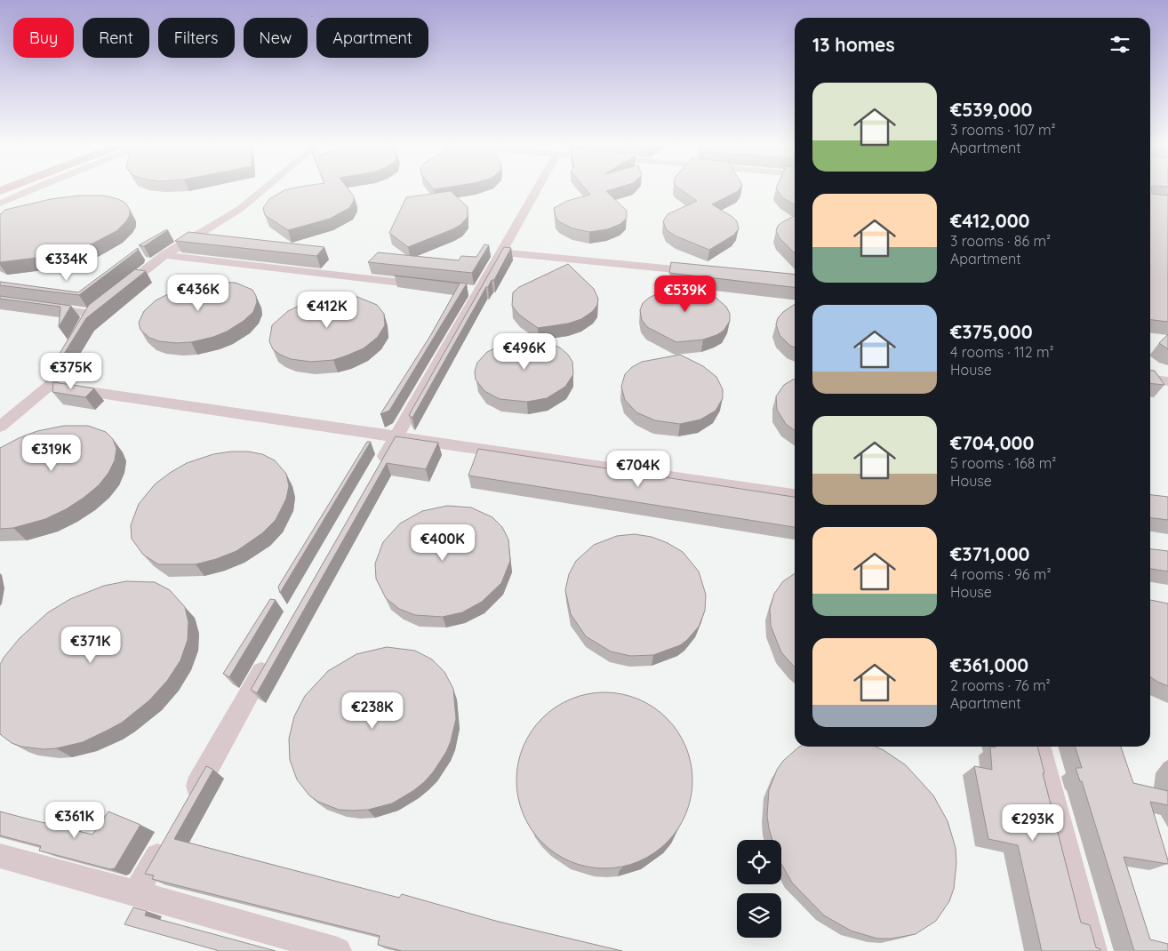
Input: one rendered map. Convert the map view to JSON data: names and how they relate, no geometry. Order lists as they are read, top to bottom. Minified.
{"page":{"chip":["Buy","Rent","Filters","New","Apartment"],"heading":"13 homes","list":[{"name":"€539,000","note":"3 rooms · 107 m² · Apartment"},{"name":"€412,000","note":"3 rooms · 86 m² · Apartment"},{"name":"€375,000","note":"4 rooms · 112 m² · House"},{"name":"€704,000","note":"5 rooms · 168 m² · House"},{"name":"€371,000","note":"4 rooms · 96 m² · House"},{"name":"€361,000","note":"2 rooms · 76 m² · Apartment"}],"price":["€334K","€436K","€539K","€412K","€496K","€375K","€319K","€704K","€400K","€371K","€238K","€361K","€293K"]}}
